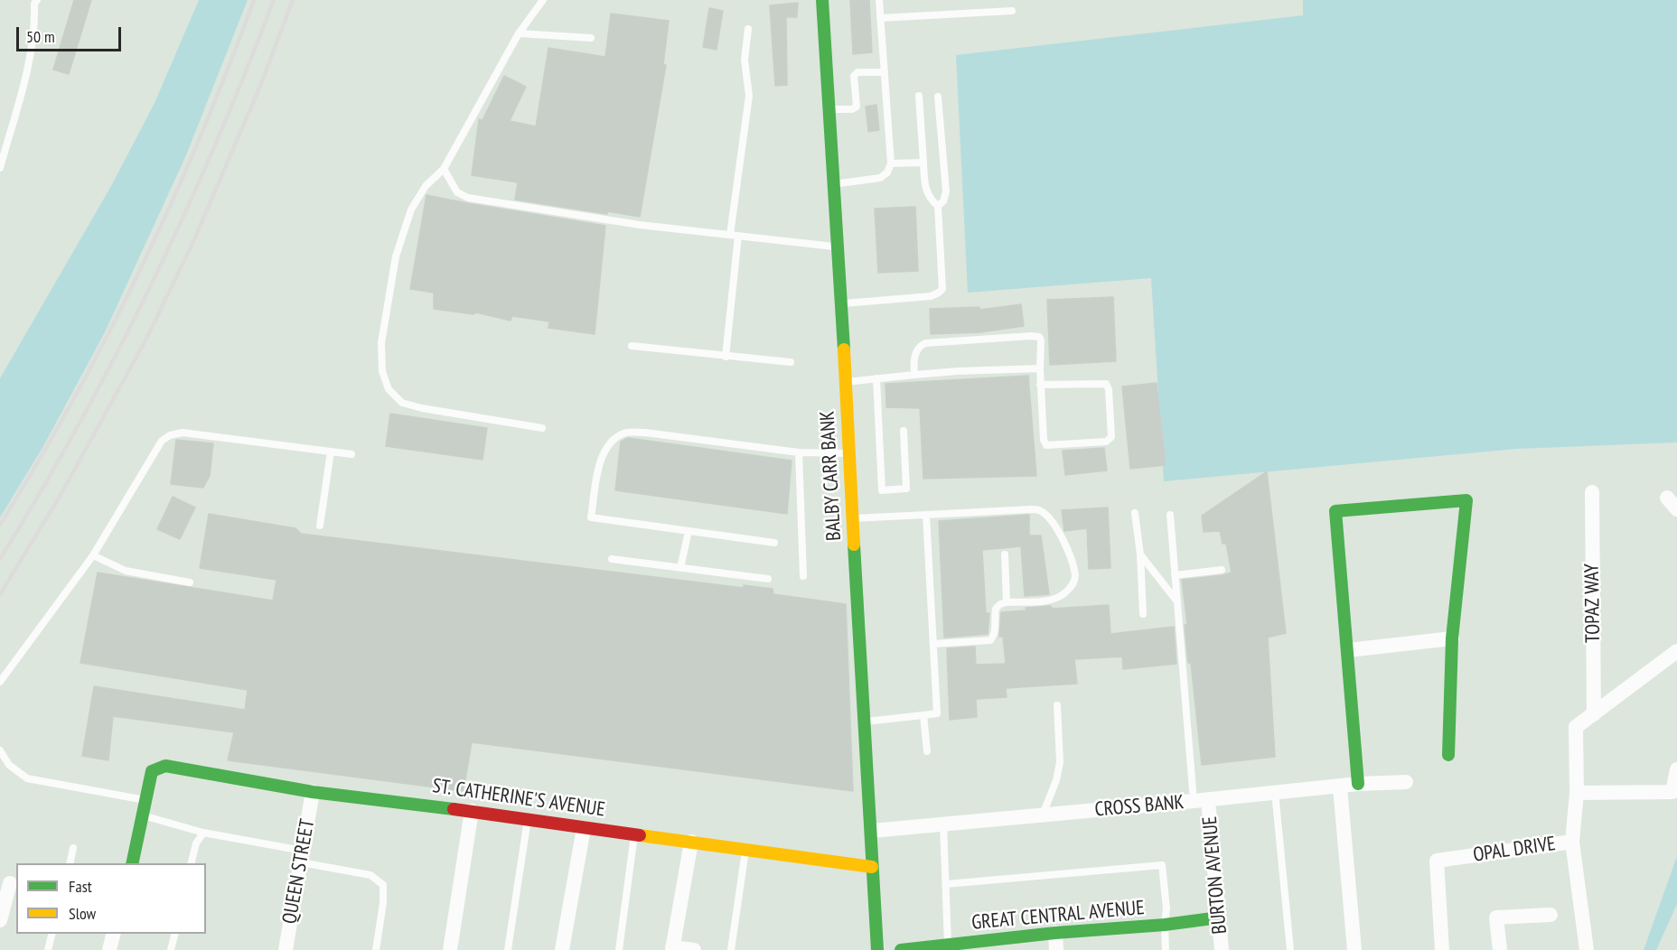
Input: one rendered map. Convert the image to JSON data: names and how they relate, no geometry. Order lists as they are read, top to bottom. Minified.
{"streets":{"street":["BALBY CARR BANK","TOPAZ WAY","ST. CATHERINE'S AVENUE","CROSS BANK","OPAL DRIVE","QUEEN STREET","BURTON AVENUE","GREAT CENTRAL AVENUE"]},"crossings":[["BALBY CARR BANK","ST. CATHERINE'S AVENUE"],["BALBY CARR BANK","CROSS BANK"],["ST. CATHERINE'S AVENUE","QUEEN STREET"],["CROSS BANK","BURTON AVENUE"],["BURTON AVENUE","GREAT CENTRAL AVENUE"]],"legend":["Fast","Slow"],"scale_bar":"50 m"}
